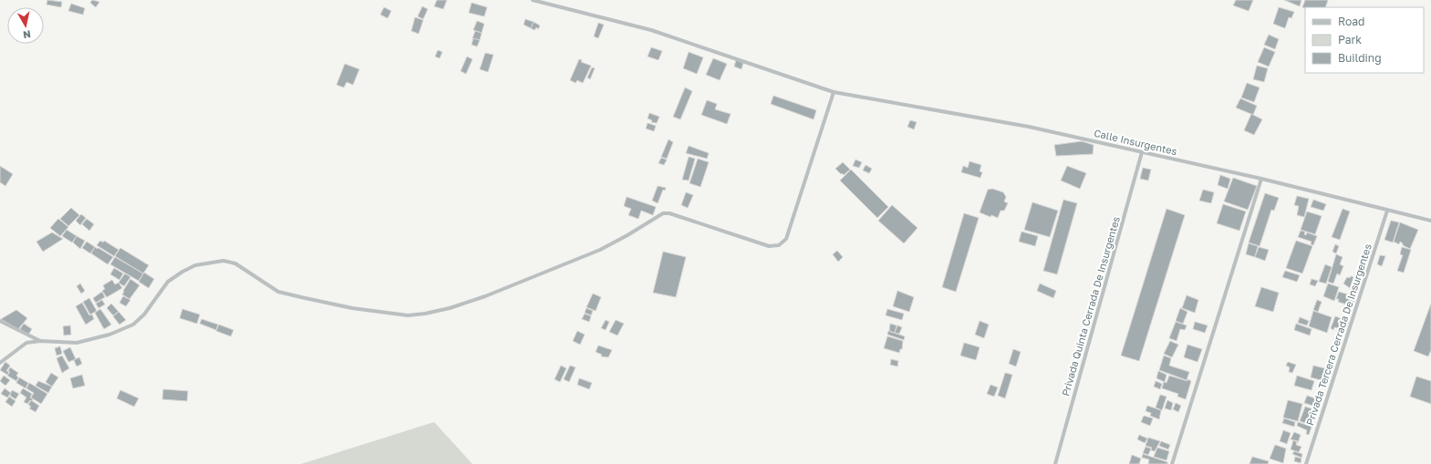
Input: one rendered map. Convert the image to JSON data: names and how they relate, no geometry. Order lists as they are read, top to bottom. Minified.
{"streets":{"street":["Calle Insurgentes","Privada Quinta Cerrada De Insurgentes","Privada Tercera Cerrada De Insurgentes"]},"crossings":[["Calle Insurgentes","Privada Quinta Cerrada De Insurgentes"],["Calle Insurgentes","Privada Tercera Cerrada De Insurgentes"]],"legend":["Road","Park","Building"],"north":"bottom"}
